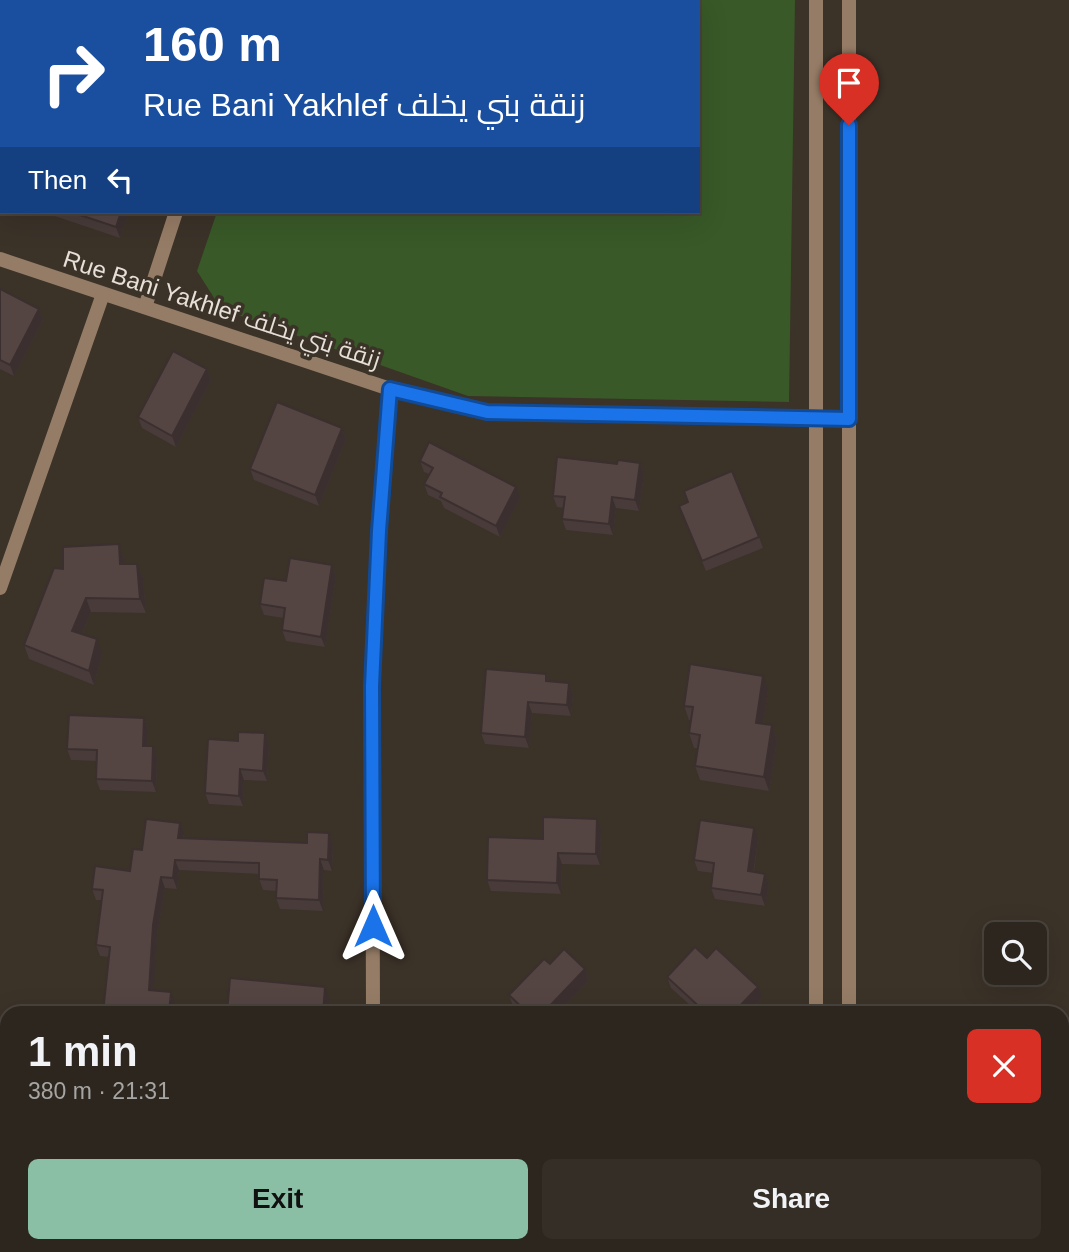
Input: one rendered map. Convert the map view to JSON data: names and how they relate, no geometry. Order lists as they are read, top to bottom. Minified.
{"streets":{"street":["Rue Bani Yakhlef زنقة بني يخلف"]},"page":{"turn":["160 m","Rue Bani Yakhlef زنقة بني يخلف"],"then":"Then","heading":["1 min","380 m · 21:31"],"buttons":["Exit","Share"]}}
